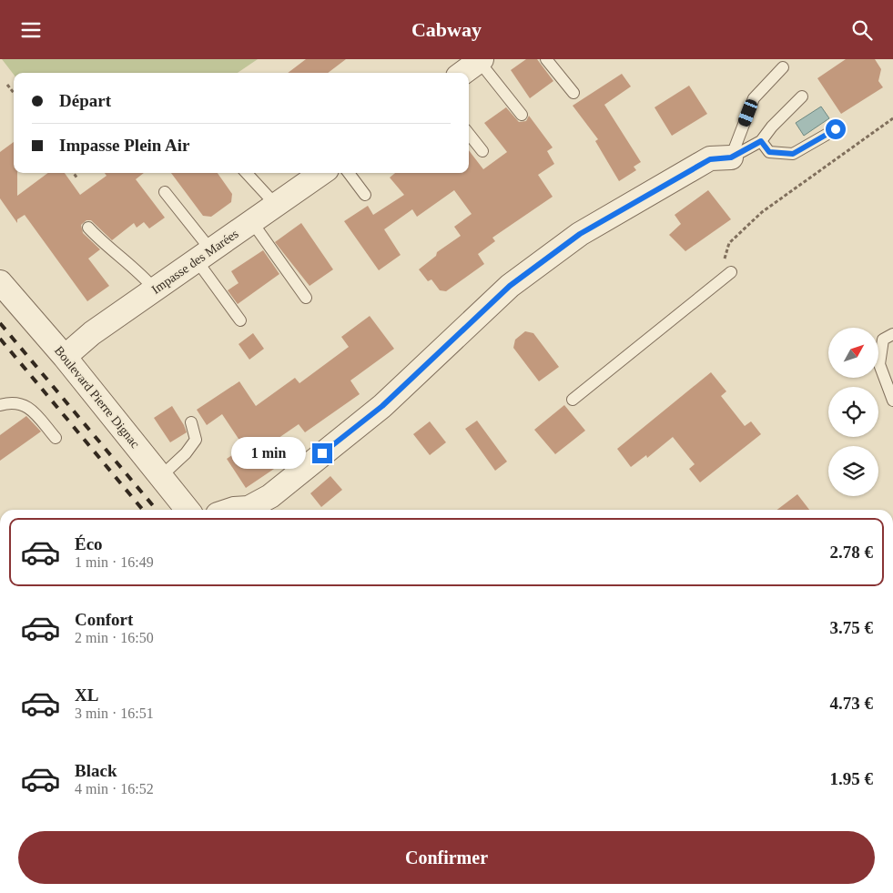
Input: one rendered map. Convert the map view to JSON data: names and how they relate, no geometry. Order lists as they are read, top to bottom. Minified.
{"streets":{"street":["Impasse des Marées","Boulevard Pierre Dignac"]},"crossings":[["Impasse des Marées","Boulevard Pierre Dignac"]],"north":"top right","page":{"header":"Cabway","banner":["Départ","Impasse Plein Air"],"bubble":"1 min","list":[{"name":"Éco","note":"1 min · 16:49","value":"2.78 €"},{"name":"Confort","note":"2 min · 16:50","value":"3.75 €"},{"name":"XL","note":"3 min · 16:51","value":"4.73 €"},{"name":"Black","note":"4 min · 16:52","value":"1.95 €"}],"buttons":"Confirmer"}}
